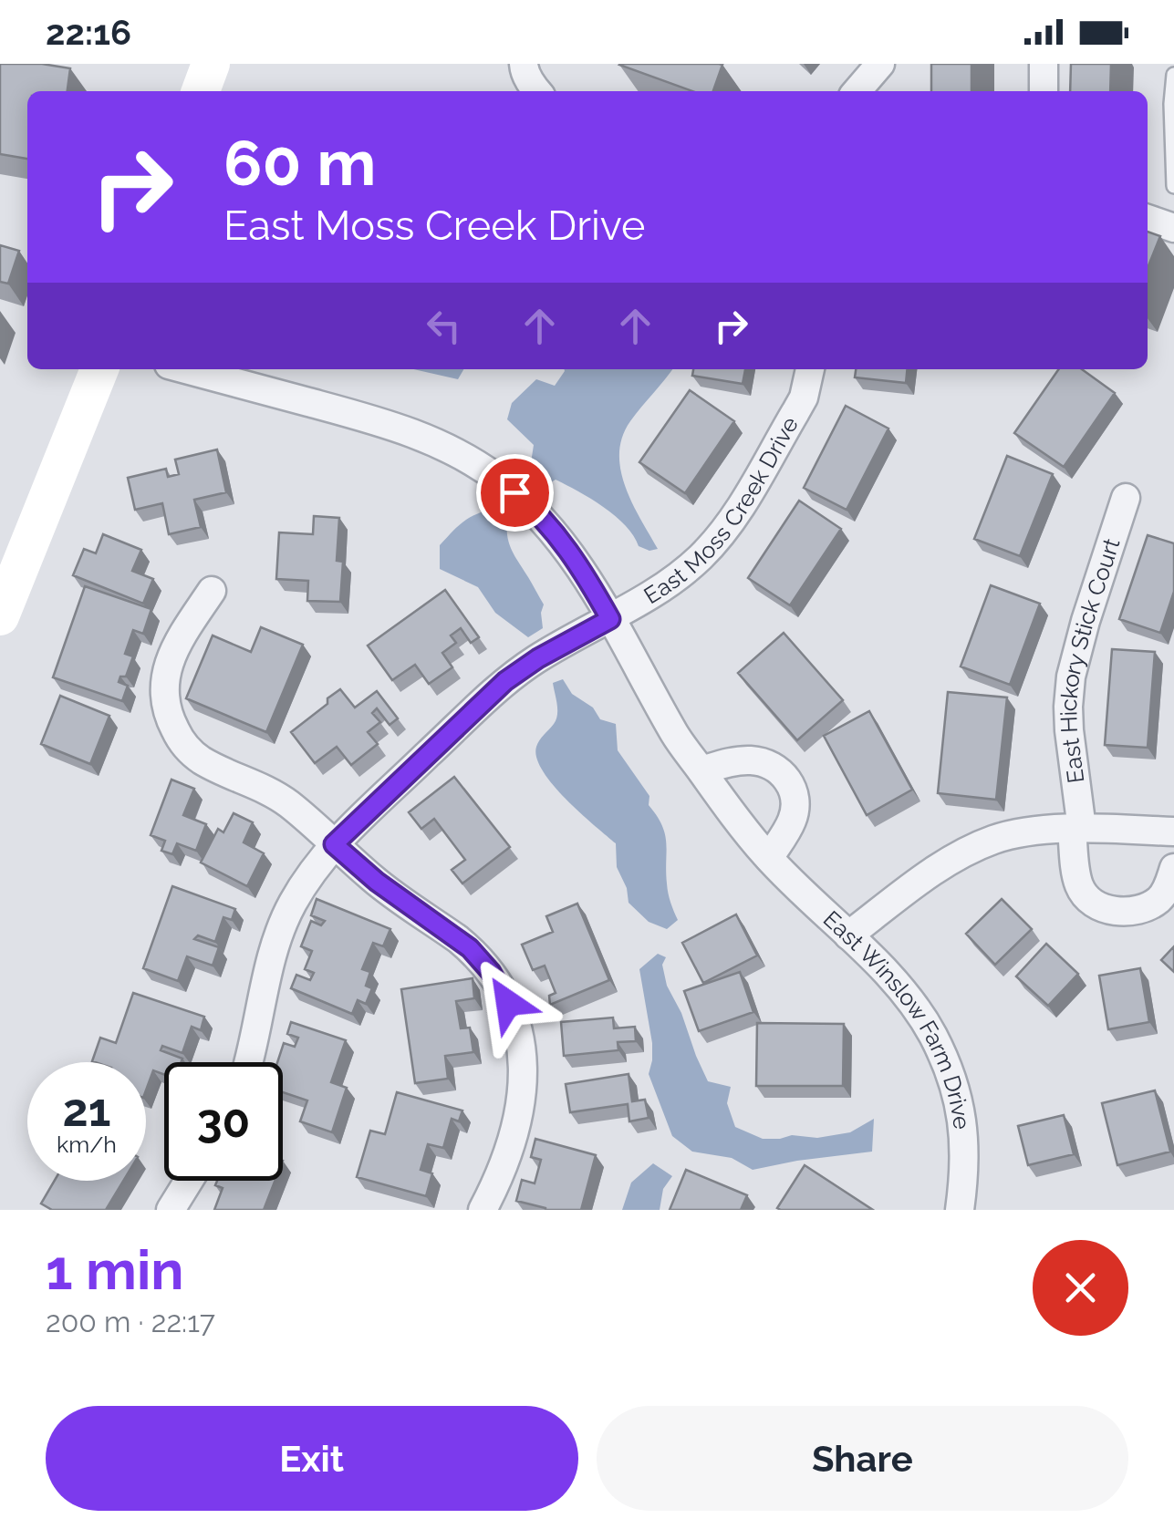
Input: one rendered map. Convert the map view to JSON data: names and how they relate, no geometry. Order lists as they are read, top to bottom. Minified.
{"streets":{"street":["East Moss Creek Drive","East Hickory Stick Court","East Winslow Farm Drive"]},"crossings":[["East Moss Creek Drive","East Winslow Farm Drive"]],"page":{"status":"22:16","turn":["60 m","East Moss Creek Drive"],"speed":"21 km/h","limit":"30","heading":["1 min","200 m · 22:17"],"buttons":["Exit","Share"]}}
